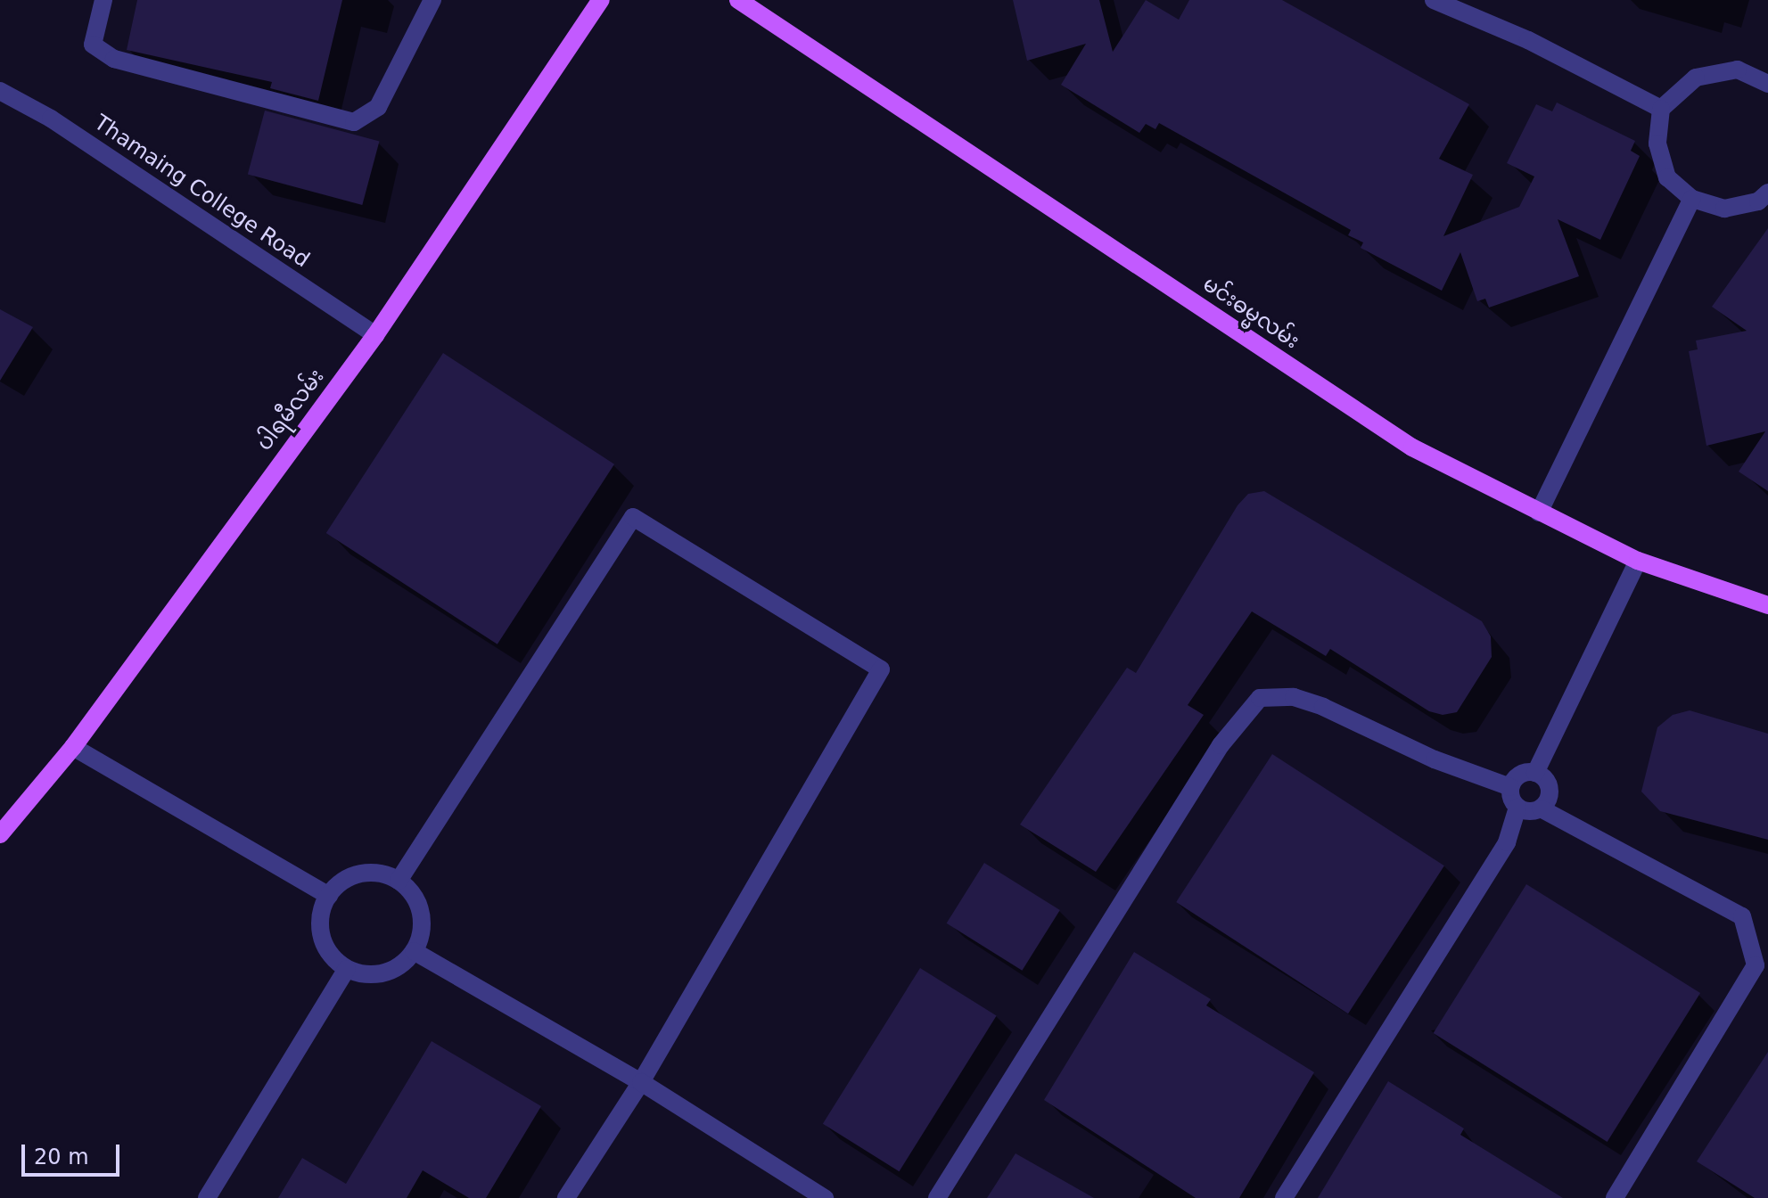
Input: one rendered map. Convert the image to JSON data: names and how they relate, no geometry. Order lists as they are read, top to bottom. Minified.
{"streets":{"main road":["မင်းဓမ္မလမ်း","ပါရမီလမ်း"],"street":["Thamaing College Road"]},"crossings":[["Thamaing College Road","ပါရမီလမ်း"]],"scale_bar":"20 m"}
